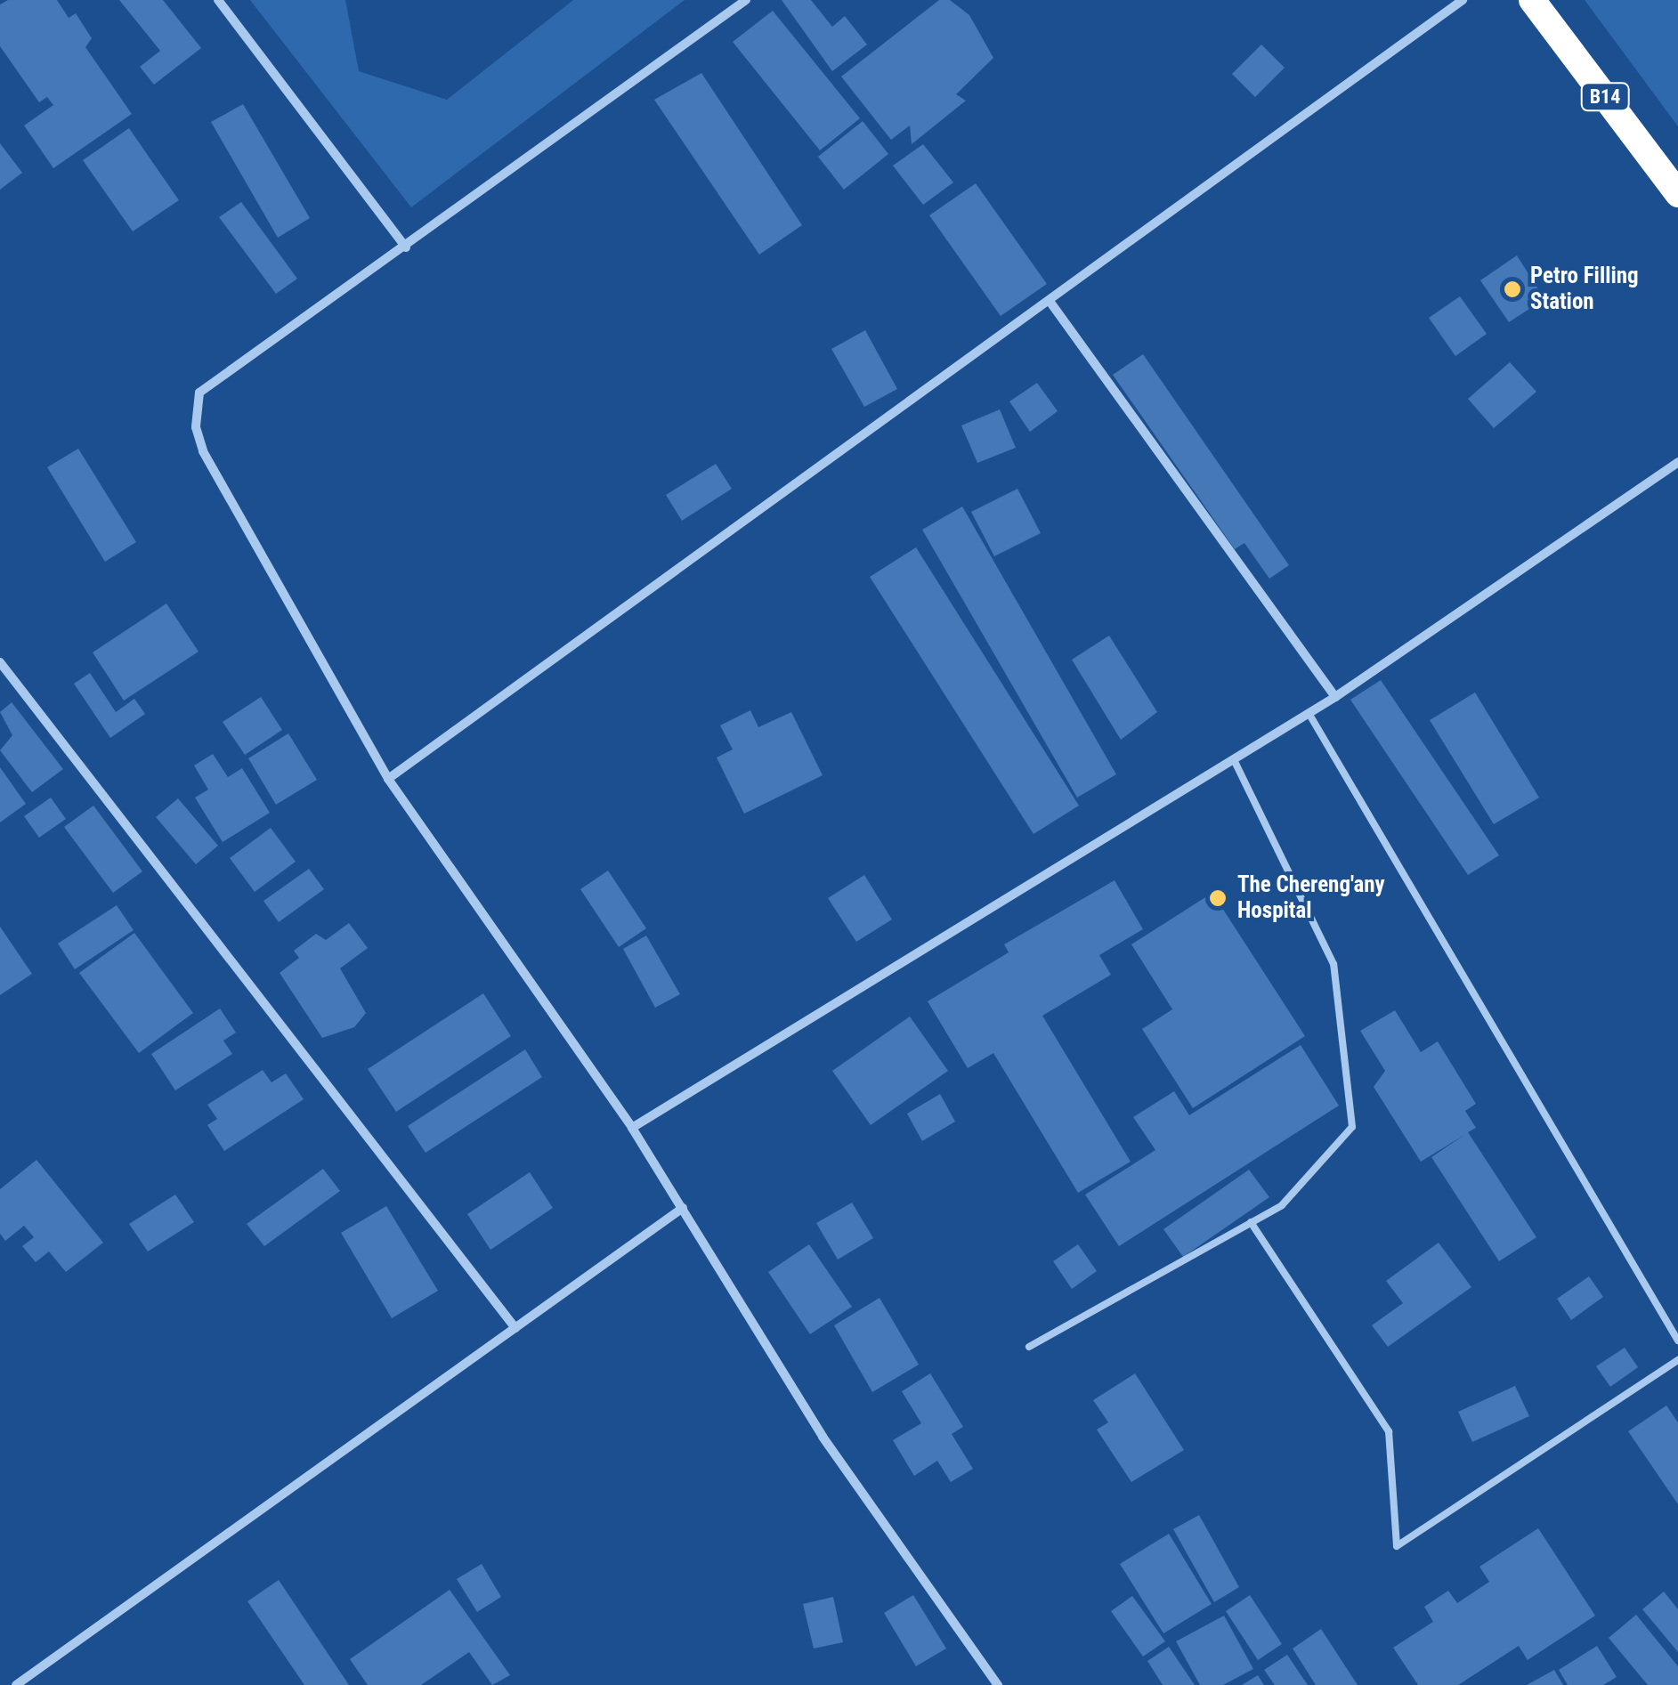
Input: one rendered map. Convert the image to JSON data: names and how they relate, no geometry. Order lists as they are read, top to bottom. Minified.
{"streets":{"highway":["B14"]},"places":["Petro Filling Station","The Chereng'any Hospital"]}
